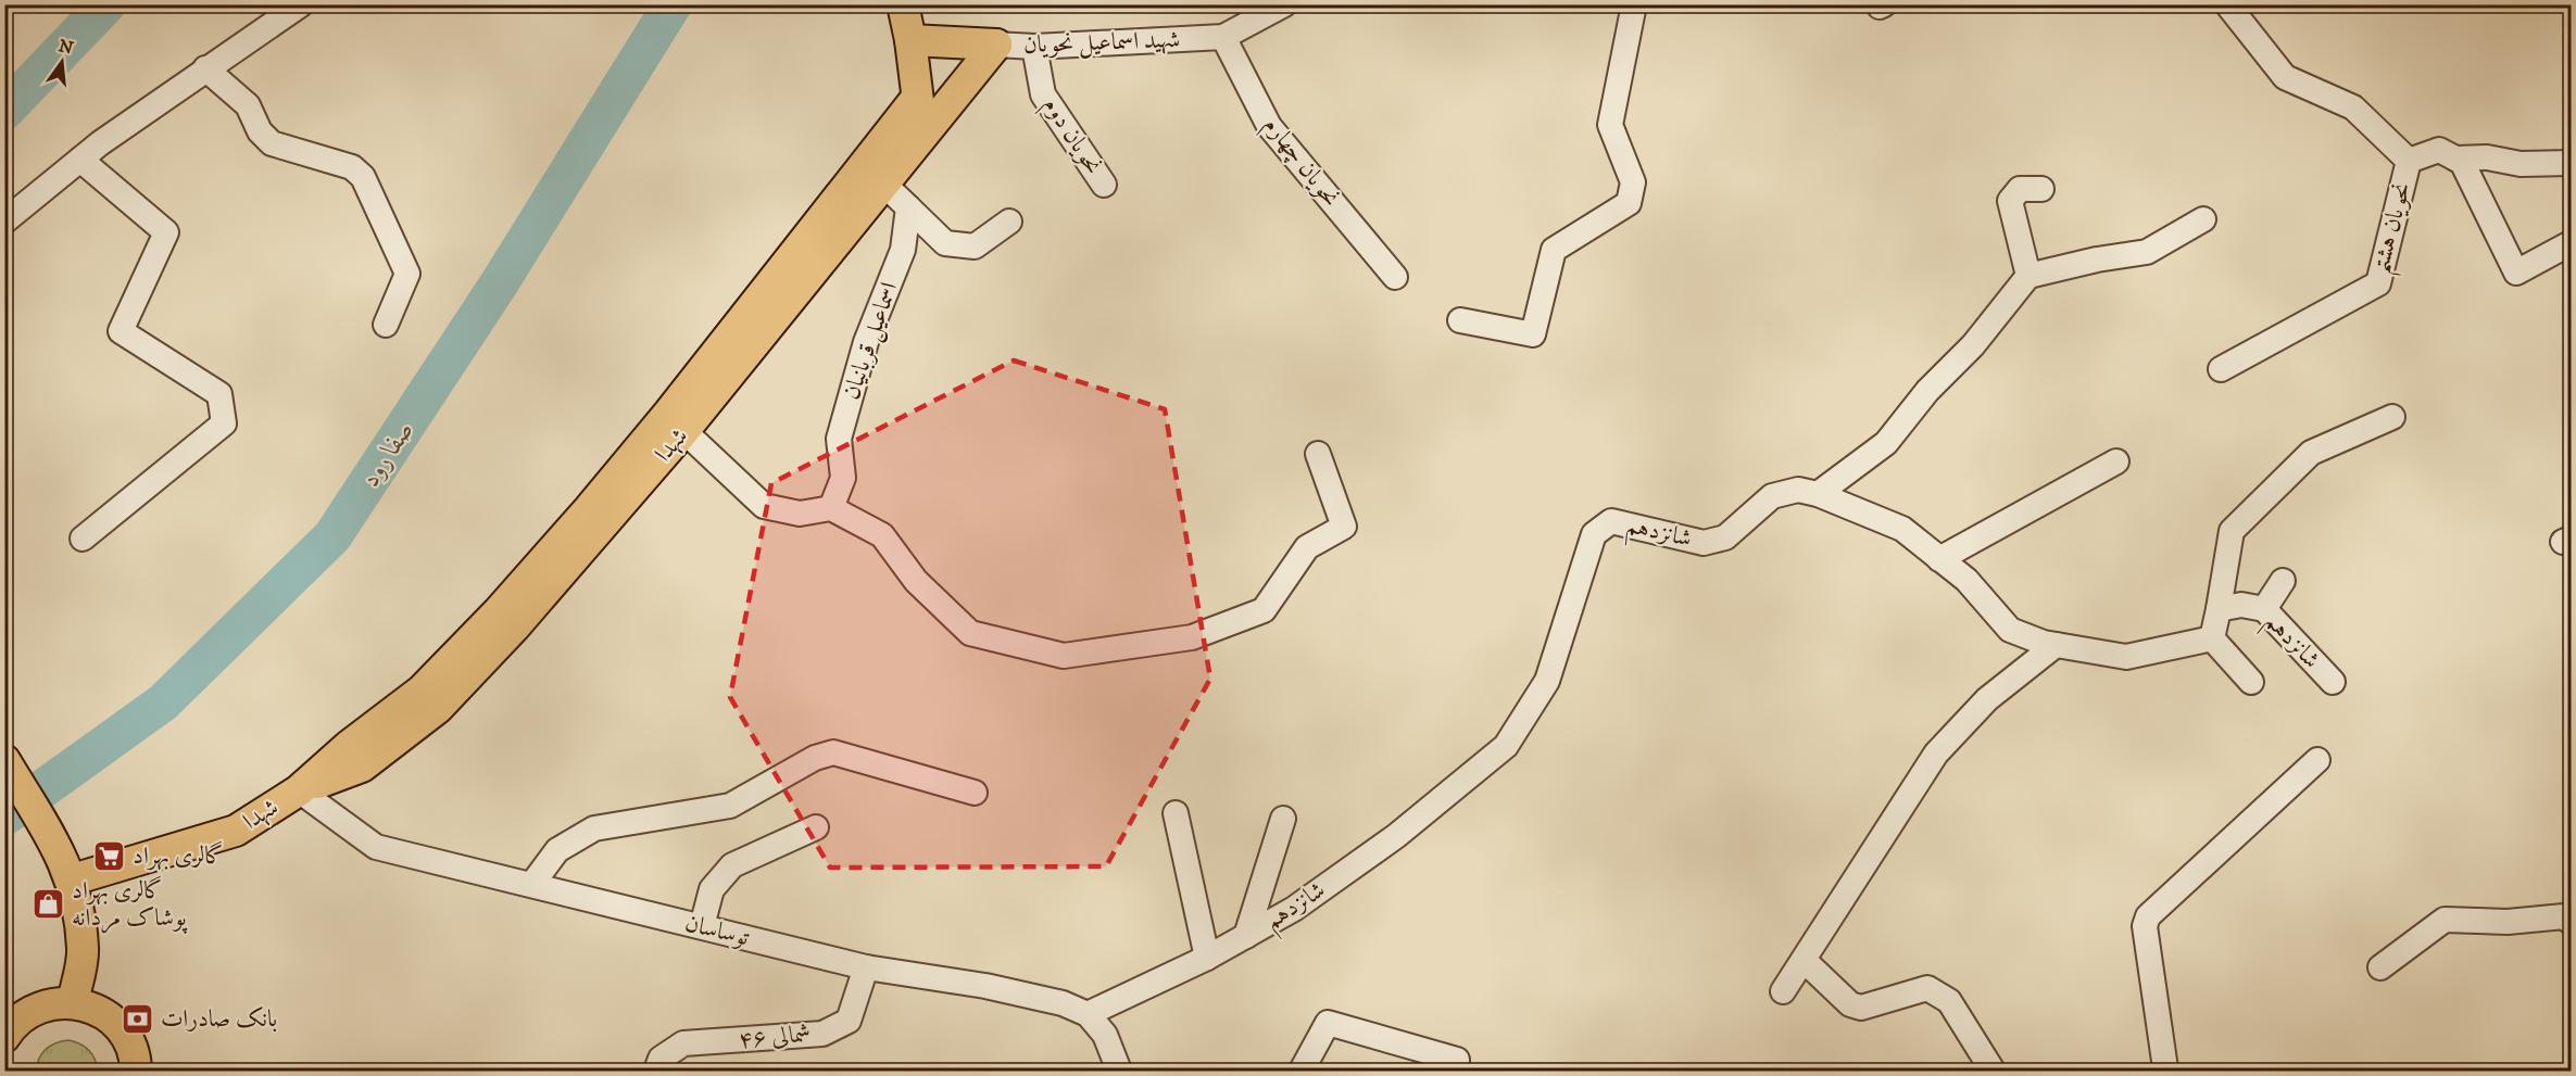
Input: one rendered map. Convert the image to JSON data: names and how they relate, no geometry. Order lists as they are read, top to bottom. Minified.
{"streets":{"main road":["شهید اسماعیل نحویان","شهدا"],"street":["نحویان دوم","نحویان چهارم","نحویان هشتم","اسماعیل قربانیان","شانزدهم","توساسان","شمالی ۴۶"]},"crossings":[["شهید اسماعیل نحویان","نحویان دوم"],["شهید اسماعیل نحویان","نحویان چهارم"],["شهید اسماعیل نحویان","شهدا"],["شهدا","توساسان"],["شانزدهم","توساسان"],["توساسان","شمالی ۴۶"]],"water":["صفا رود"],"places":{"supermarket":["گالری بهراد"],"shop":["گالری بهراد پوشاک مردانه"],"bank":["بانک صادرات"]},"north":"top"}
